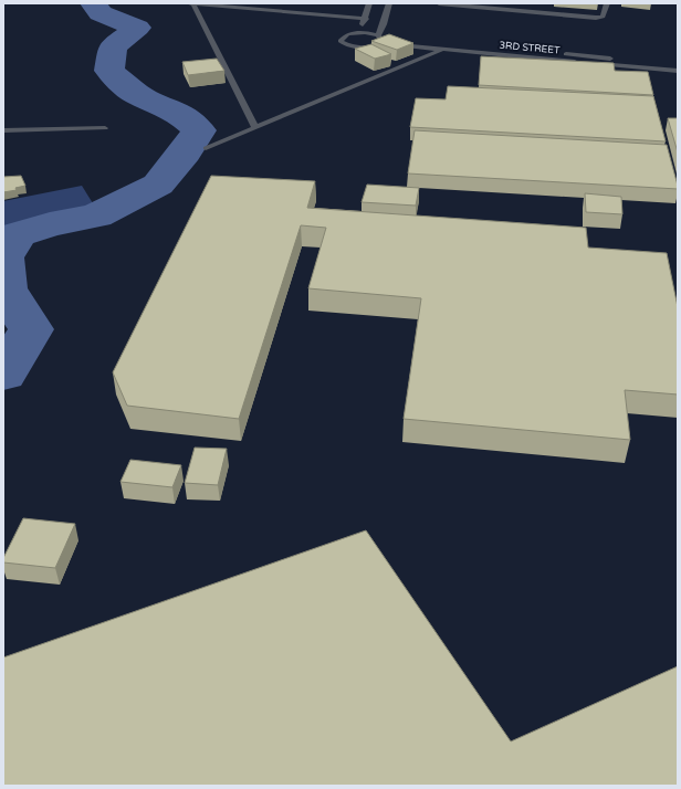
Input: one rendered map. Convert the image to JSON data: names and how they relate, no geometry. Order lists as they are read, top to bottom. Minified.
{"streets":{"street":["3RD STREET"]}}
